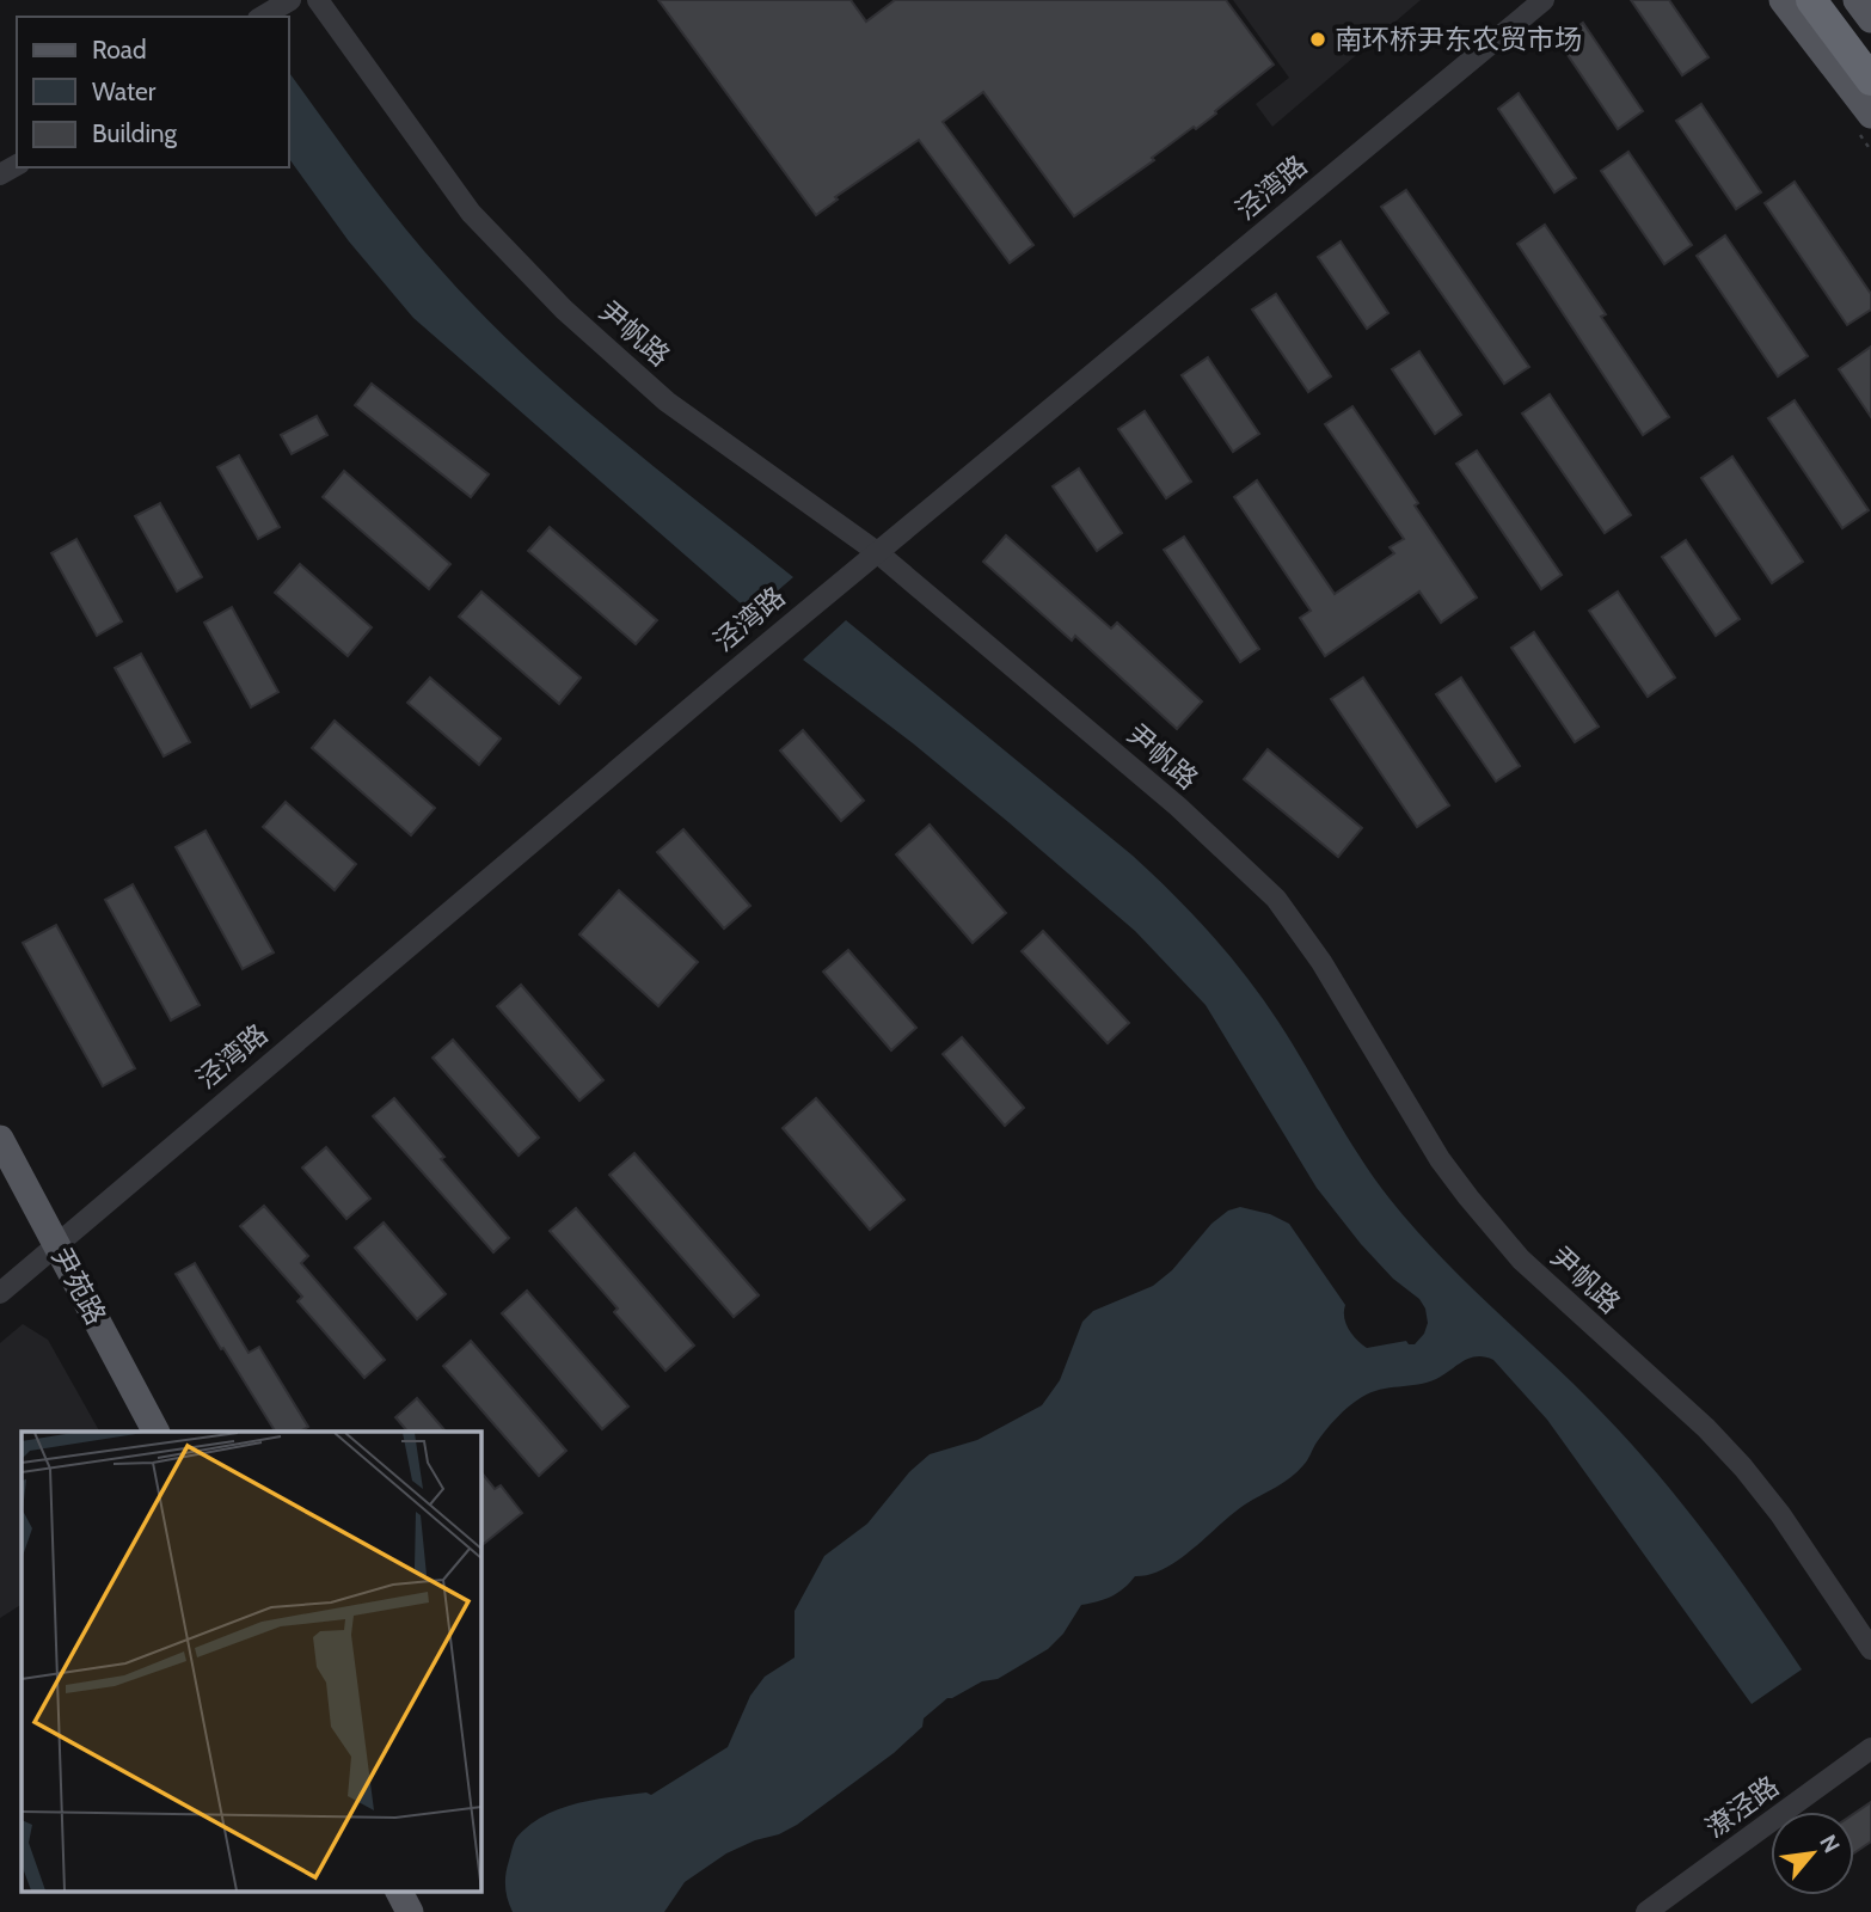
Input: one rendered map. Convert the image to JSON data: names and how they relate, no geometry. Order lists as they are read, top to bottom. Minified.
{"streets":{"main road":["尹苑路"],"street":["泾湾路","尹帆路","潦泾路"]},"crossings":[["泾湾路","尹帆路"],["泾湾路","尹苑路"]],"places":["南环桥尹东农贸市场"],"legend":["Road","Water","Building"],"north":"top right"}
